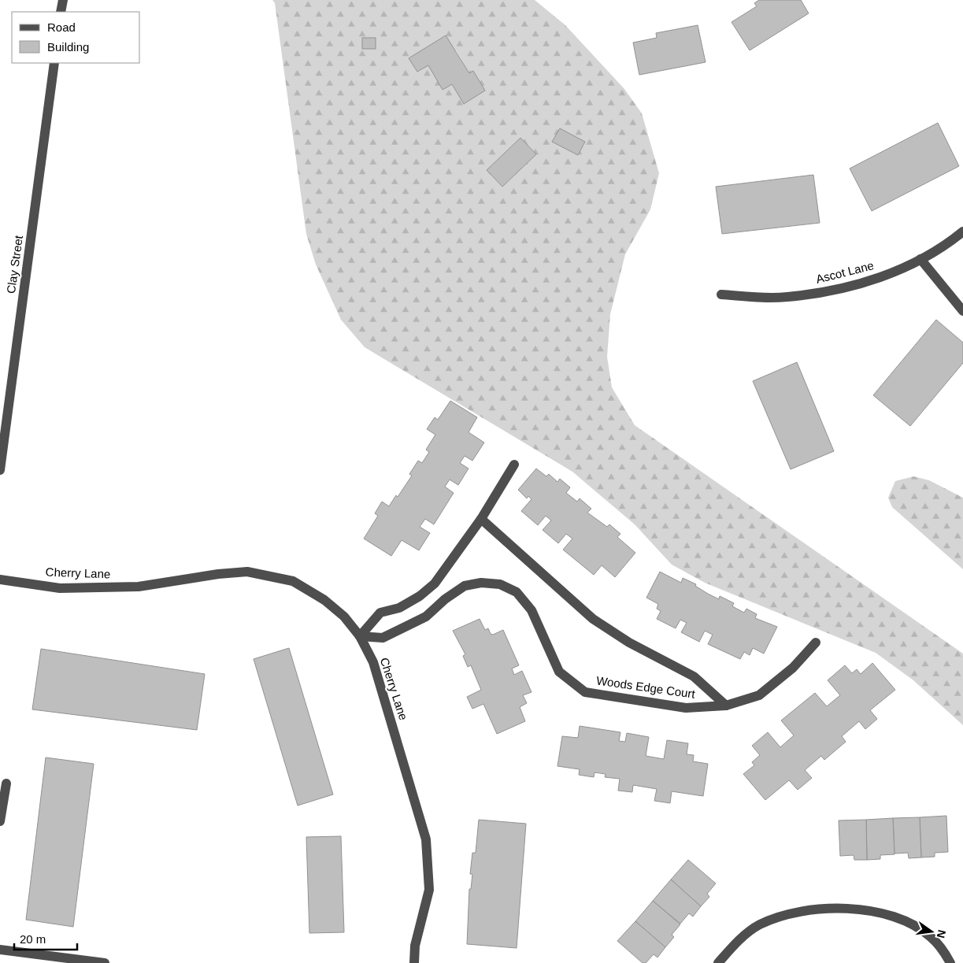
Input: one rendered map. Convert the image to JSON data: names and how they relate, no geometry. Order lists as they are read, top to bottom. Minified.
{"streets":{"street":["Clay Street","Ascot Lane","Cherry Lane","Woods Edge Court"]},"crossings":[["Cherry Lane","Woods Edge Court"]],"legend":["Road","Building"],"scale_bar":"20 m","north":"right"}
